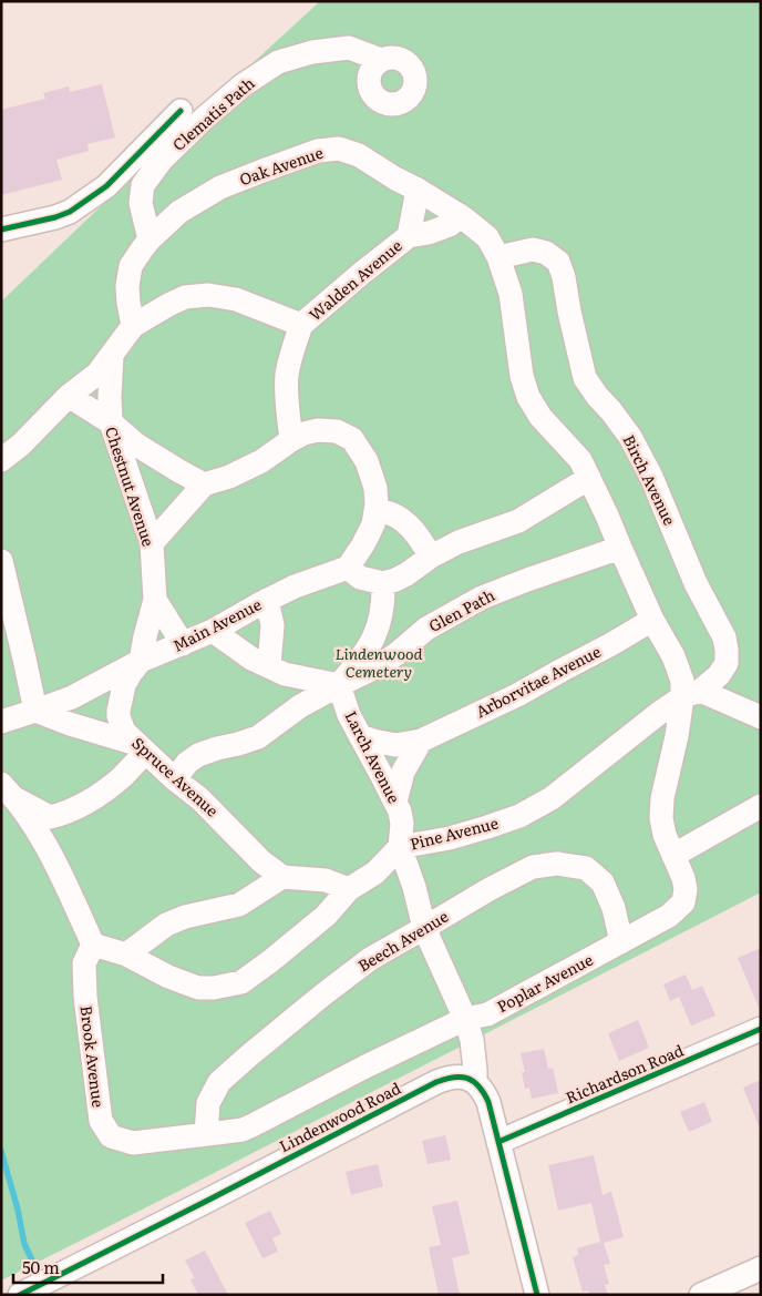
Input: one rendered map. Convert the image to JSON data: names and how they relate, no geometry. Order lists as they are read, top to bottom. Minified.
{"streets":{"street":["Clematis Path","Oak Avenue","Walden Avenue","Birch Avenue","Chestnut Avenue","Glen Path","Main Avenue","Arborvitae Avenue","Larch Avenue","Spruce Avenue","Pine Avenue","Beech Avenue","Poplar Avenue","Brook Avenue","Richardson Road","Lindenwood Road"]},"crossings":[["Clematis Path","Oak Avenue"],["Oak Avenue","Walden Avenue"],["Oak Avenue","Birch Avenue"],["Oak Avenue","Chestnut Avenue"],["Walden Avenue","Chestnut Avenue"],["Birch Avenue","Pine Avenue"],["Birch Avenue","Poplar Avenue"],["Chestnut Avenue","Main Avenue"],["Chestnut Avenue","Spruce Avenue"],["Glen Path","Larch Avenue"],["Glen Path","Spruce Avenue"],["Main Avenue","Spruce Avenue"],["Arborvitae Avenue","Larch Avenue"],["Larch Avenue","Pine Avenue"],["Larch Avenue","Beech Avenue"],["Larch Avenue","Poplar Avenue"],["Larch Avenue","Lindenwood Road"],["Pine Avenue","Poplar Avenue"],["Pine Avenue","Brook Avenue"],["Beech Avenue","Poplar Avenue"],["Beech Avenue","Brook Avenue"],["Poplar Avenue","Brook Avenue"]],"parks":["Lindenwood Cemetery"],"scale_bar":"50 m"}
